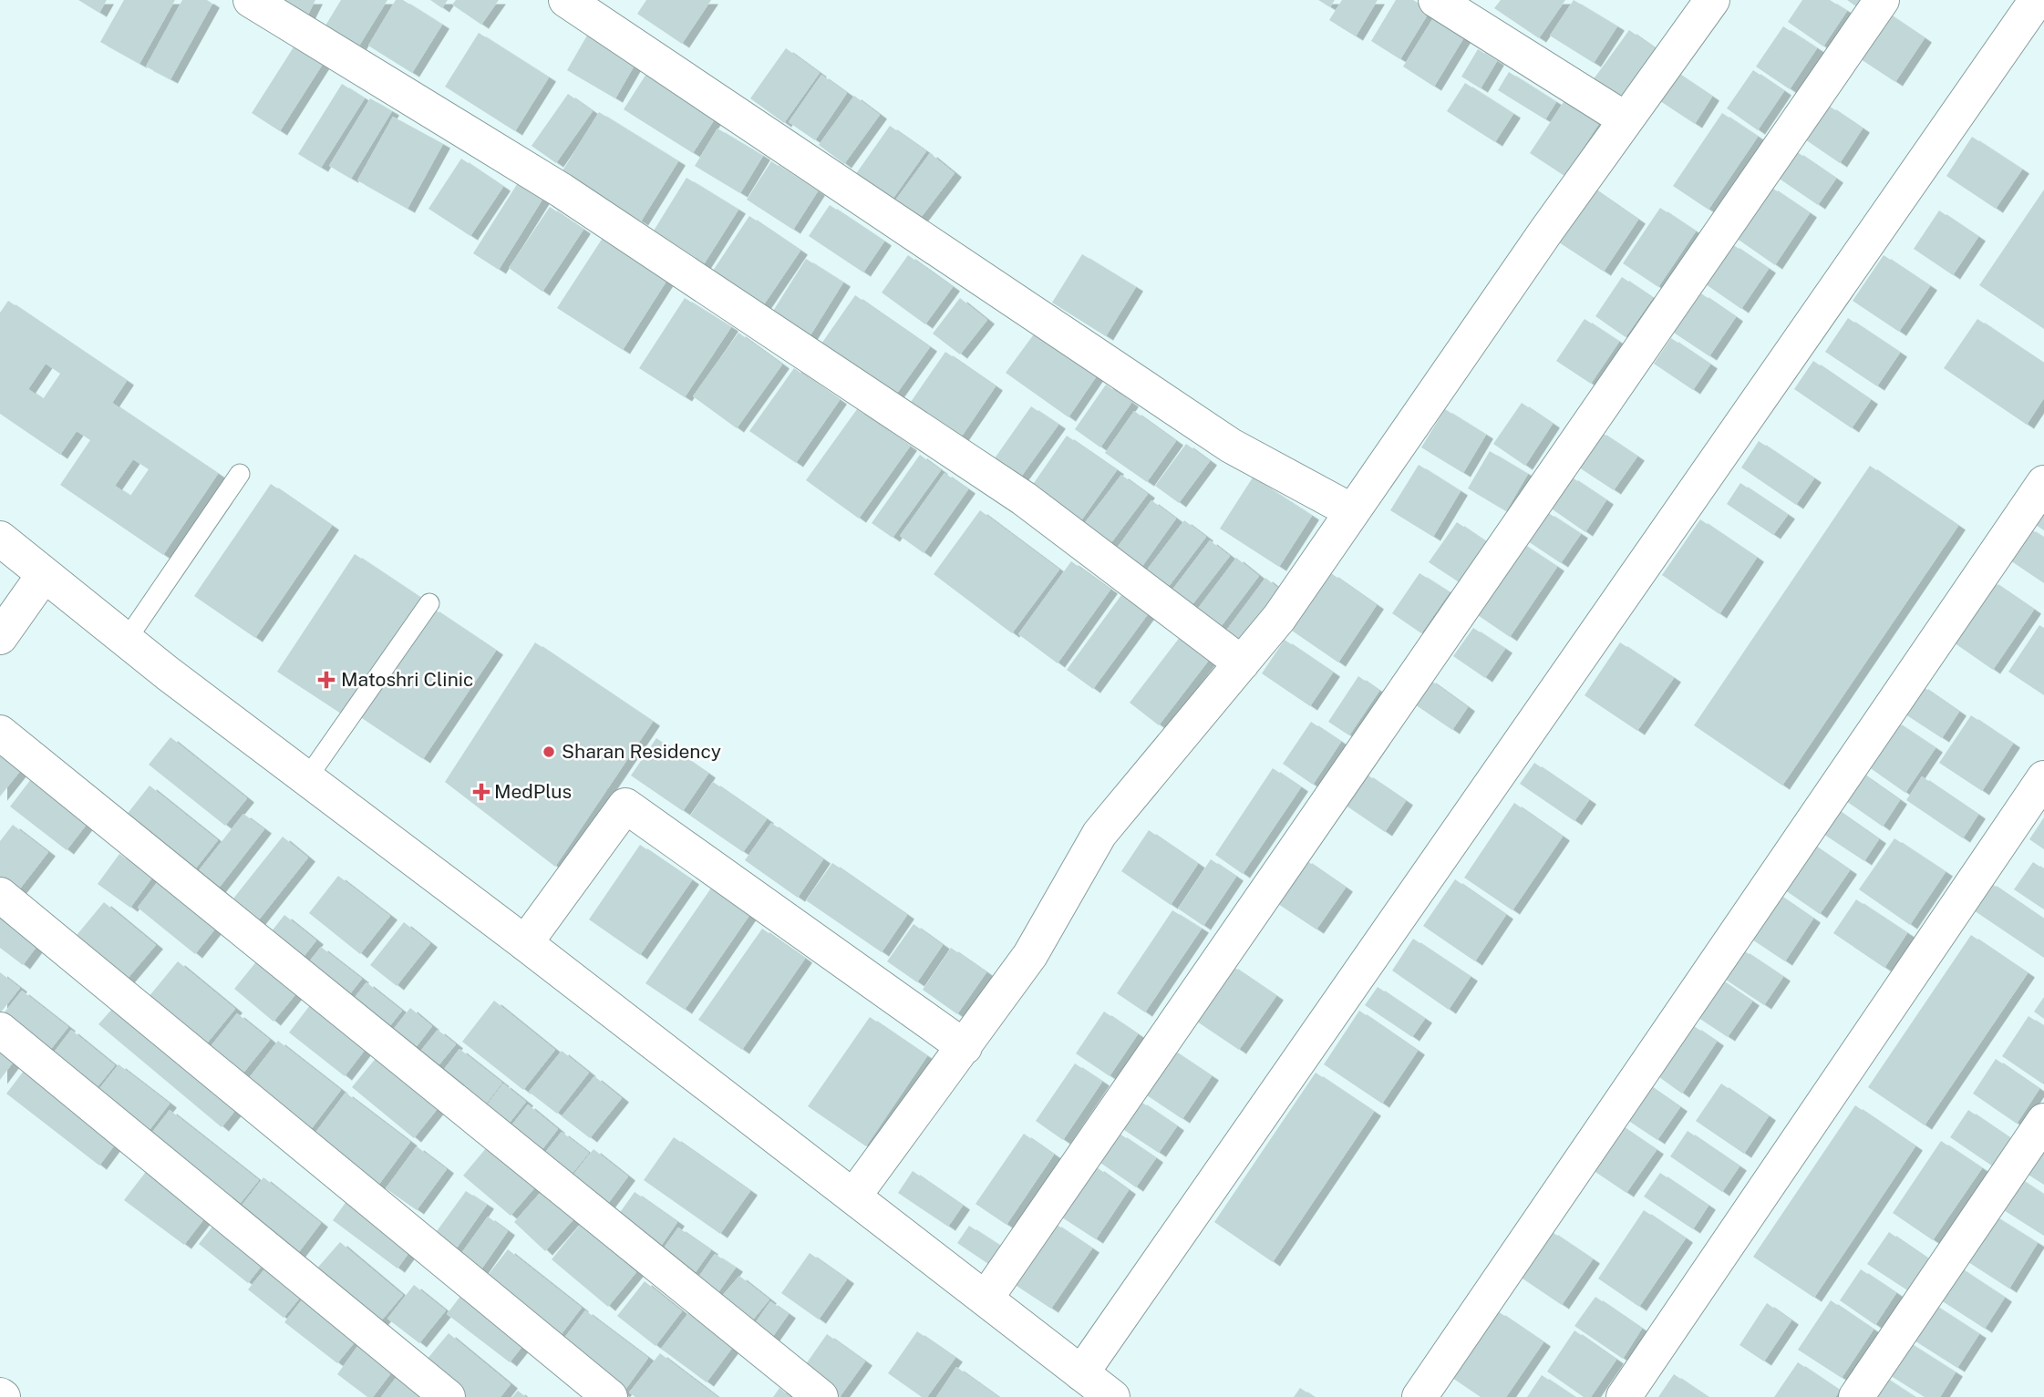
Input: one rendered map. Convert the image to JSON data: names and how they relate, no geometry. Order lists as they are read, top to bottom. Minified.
{"places":{"health":["Matoshri Clinic","MedPlus"],"other":["Sharan Residency"]}}
